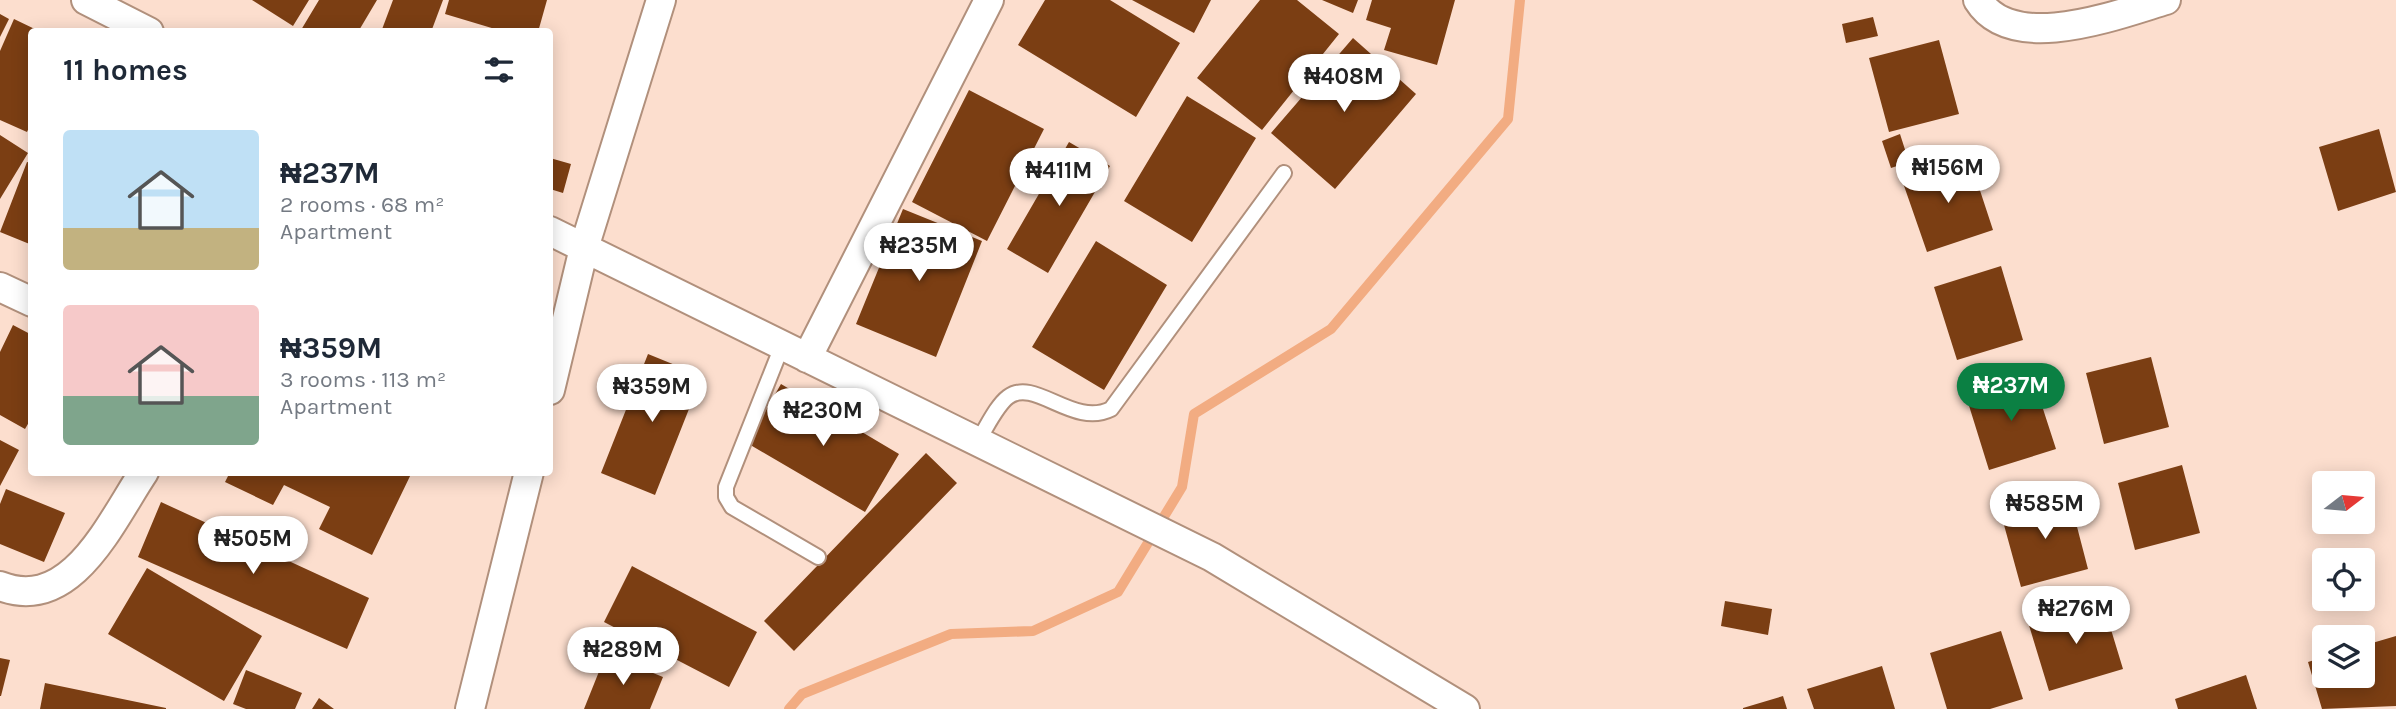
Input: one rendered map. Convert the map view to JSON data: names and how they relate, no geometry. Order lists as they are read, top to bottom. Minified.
{"north":"right","page":{"heading":"11 homes","price":["₦408M","₦156M","₦411M","₦235M","₦237M","₦359M","₦230M","₦585M","₦505M","₦276M","₦289M"],"list":[{"name":"₦237M","note":"2 rooms · 68 m² · Apartment"},{"name":"₦359M","note":"3 rooms · 113 m² · Apartment"}]}}
